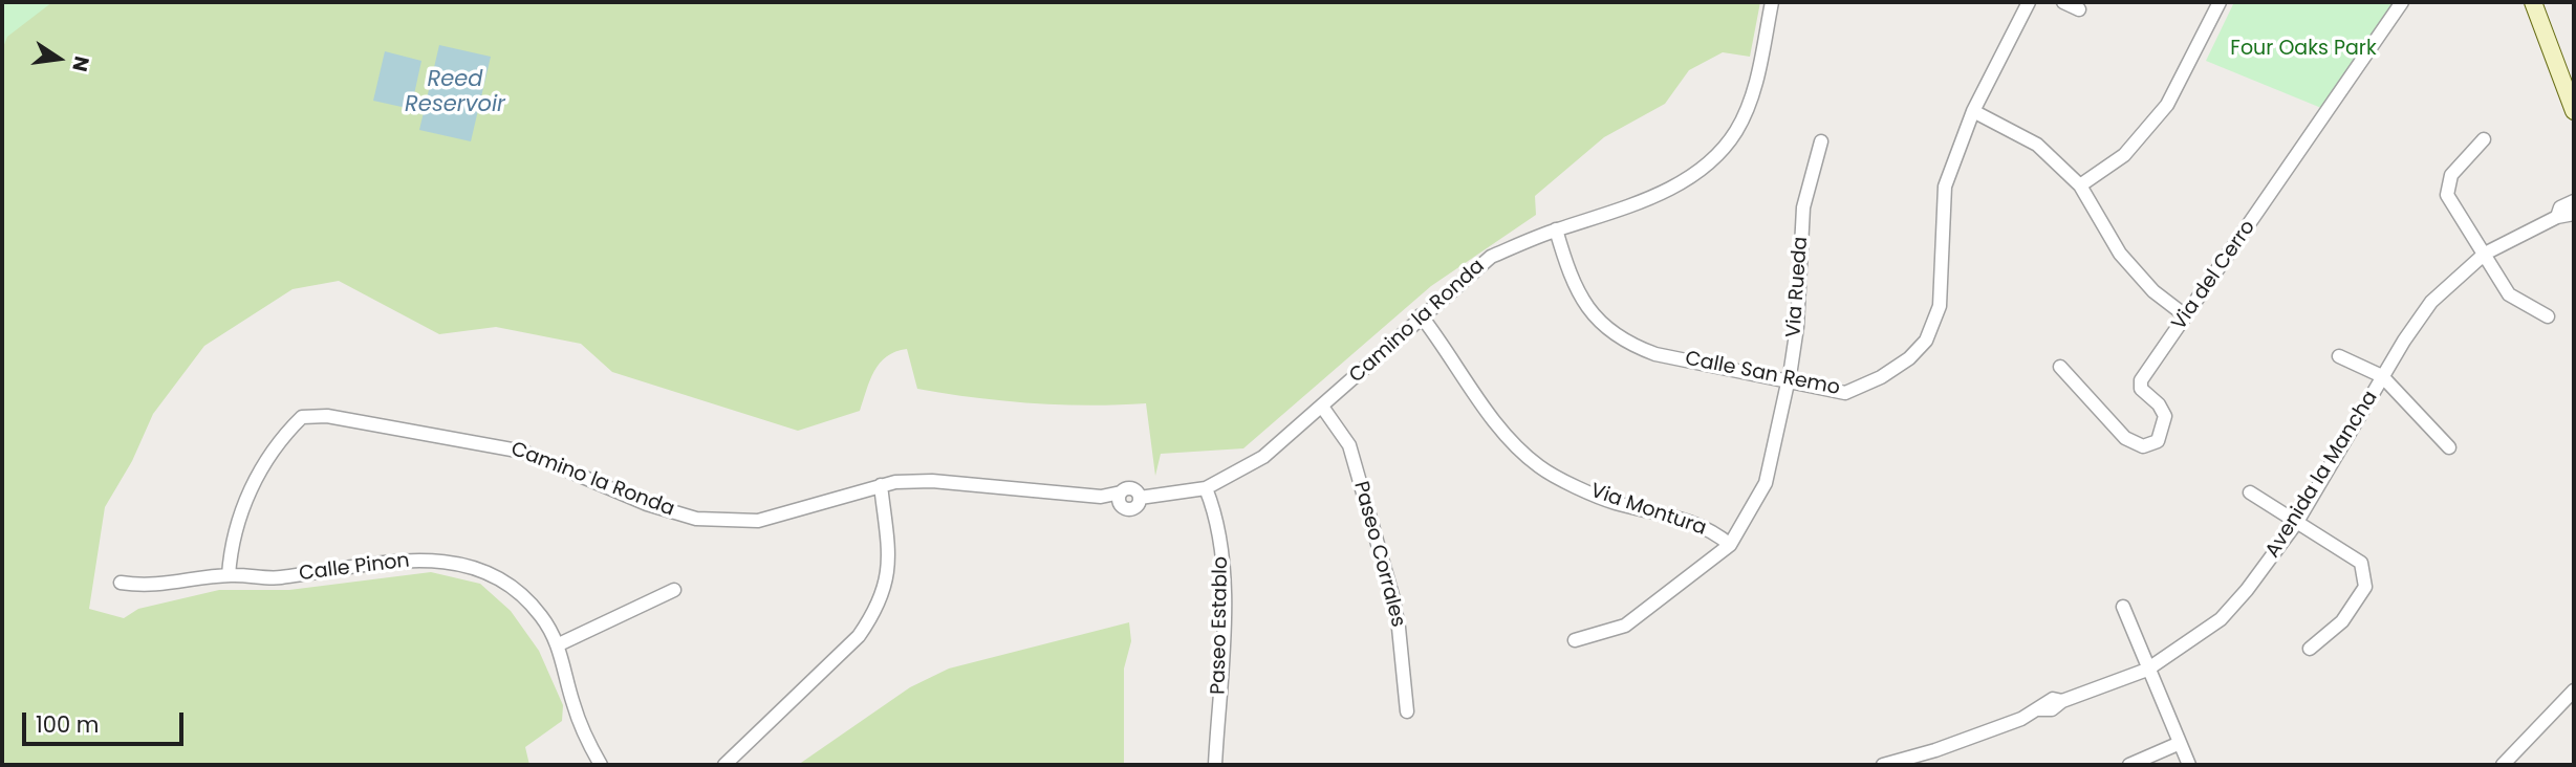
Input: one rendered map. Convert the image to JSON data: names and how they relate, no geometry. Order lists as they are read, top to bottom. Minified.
{"streets":{"street":["Via del Cerro","Via Rueda","Camino la Ronda","Calle San Remo","Avenida la Mancha","Via Montura","Paseo Corrales","Calle Pinon","Paseo Establo"]},"crossings":[["Via Rueda","Calle San Remo"],["Via Rueda","Via Montura"],["Camino la Ronda","Calle San Remo"],["Camino la Ronda","Via Montura"],["Camino la Ronda","Paseo Corrales"],["Camino la Ronda","Calle Pinon"],["Camino la Ronda","Paseo Establo"]],"water":["Reed Reservoir"],"parks":["Four Oaks Park"],"scale_bar":"100 m","north":"right"}
